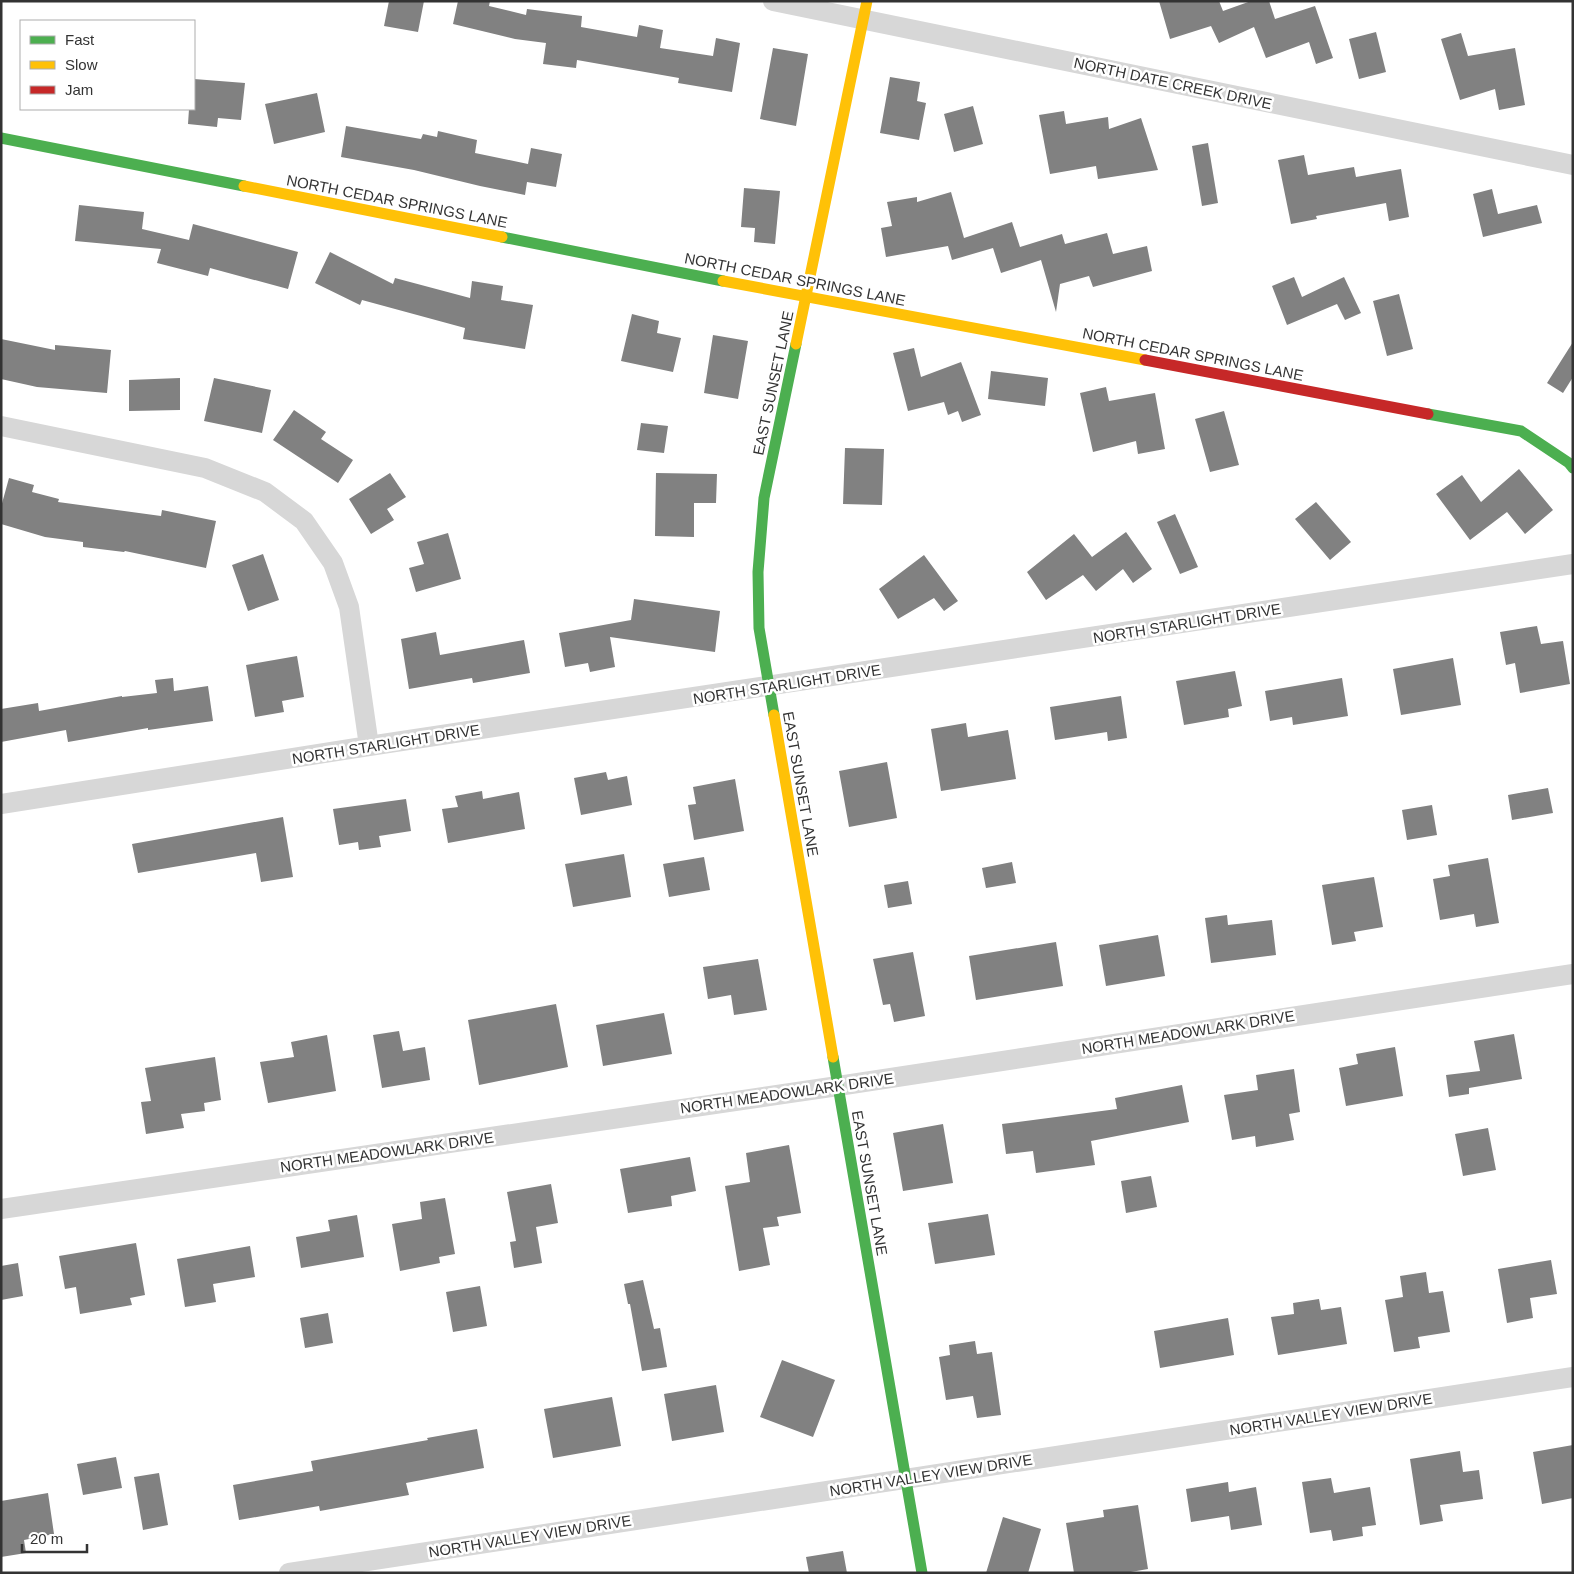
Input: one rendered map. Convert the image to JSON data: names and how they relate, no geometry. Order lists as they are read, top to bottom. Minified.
{"streets":{"street":["NORTH DATE CREEK DRIVE","NORTH CEDAR SPRINGS LANE","EAST SUNSET LANE","NORTH STARLIGHT DRIVE","NORTH MEADOWLARK DRIVE","NORTH VALLEY VIEW DRIVE"]},"crossings":[["NORTH DATE CREEK DRIVE","EAST SUNSET LANE"],["NORTH CEDAR SPRINGS LANE","EAST SUNSET LANE"],["EAST SUNSET LANE","NORTH STARLIGHT DRIVE"],["EAST SUNSET LANE","NORTH MEADOWLARK DRIVE"],["EAST SUNSET LANE","NORTH VALLEY VIEW DRIVE"]],"legend":["Fast","Slow","Jam"],"scale_bar":"20 m"}
